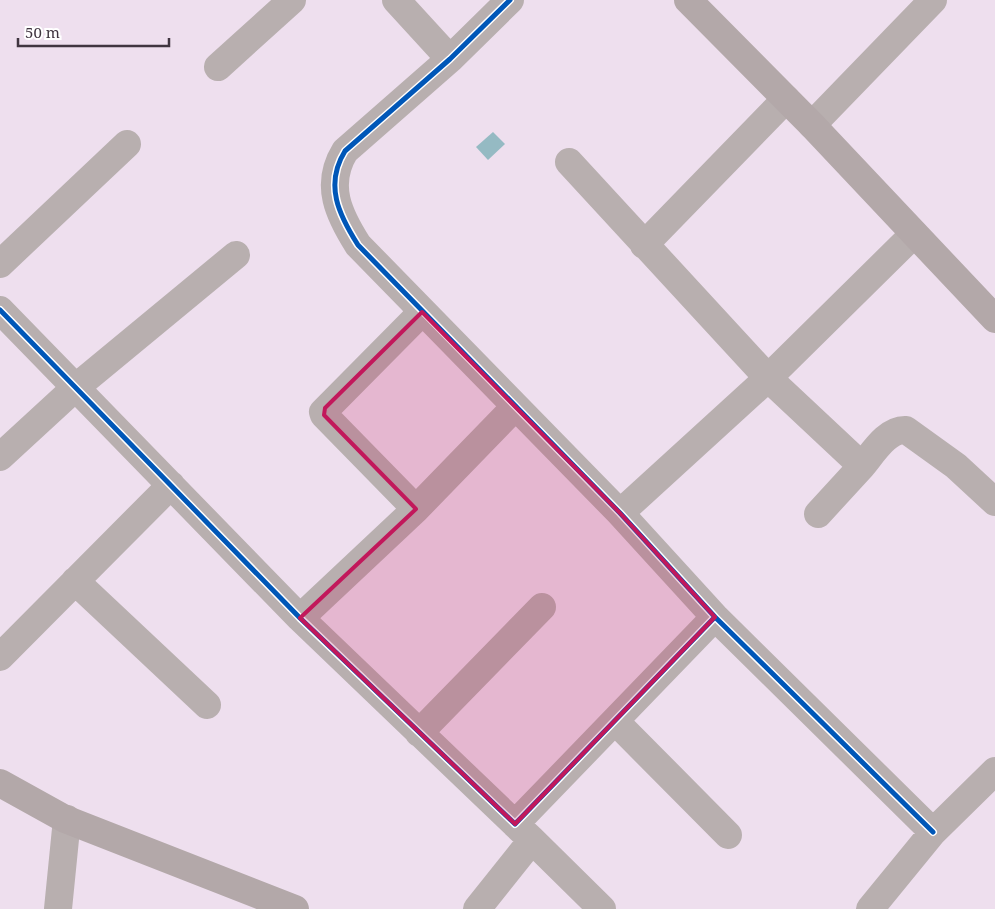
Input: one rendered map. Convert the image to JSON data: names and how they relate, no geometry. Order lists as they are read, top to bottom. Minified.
{"scale_bar":"50 m"}
